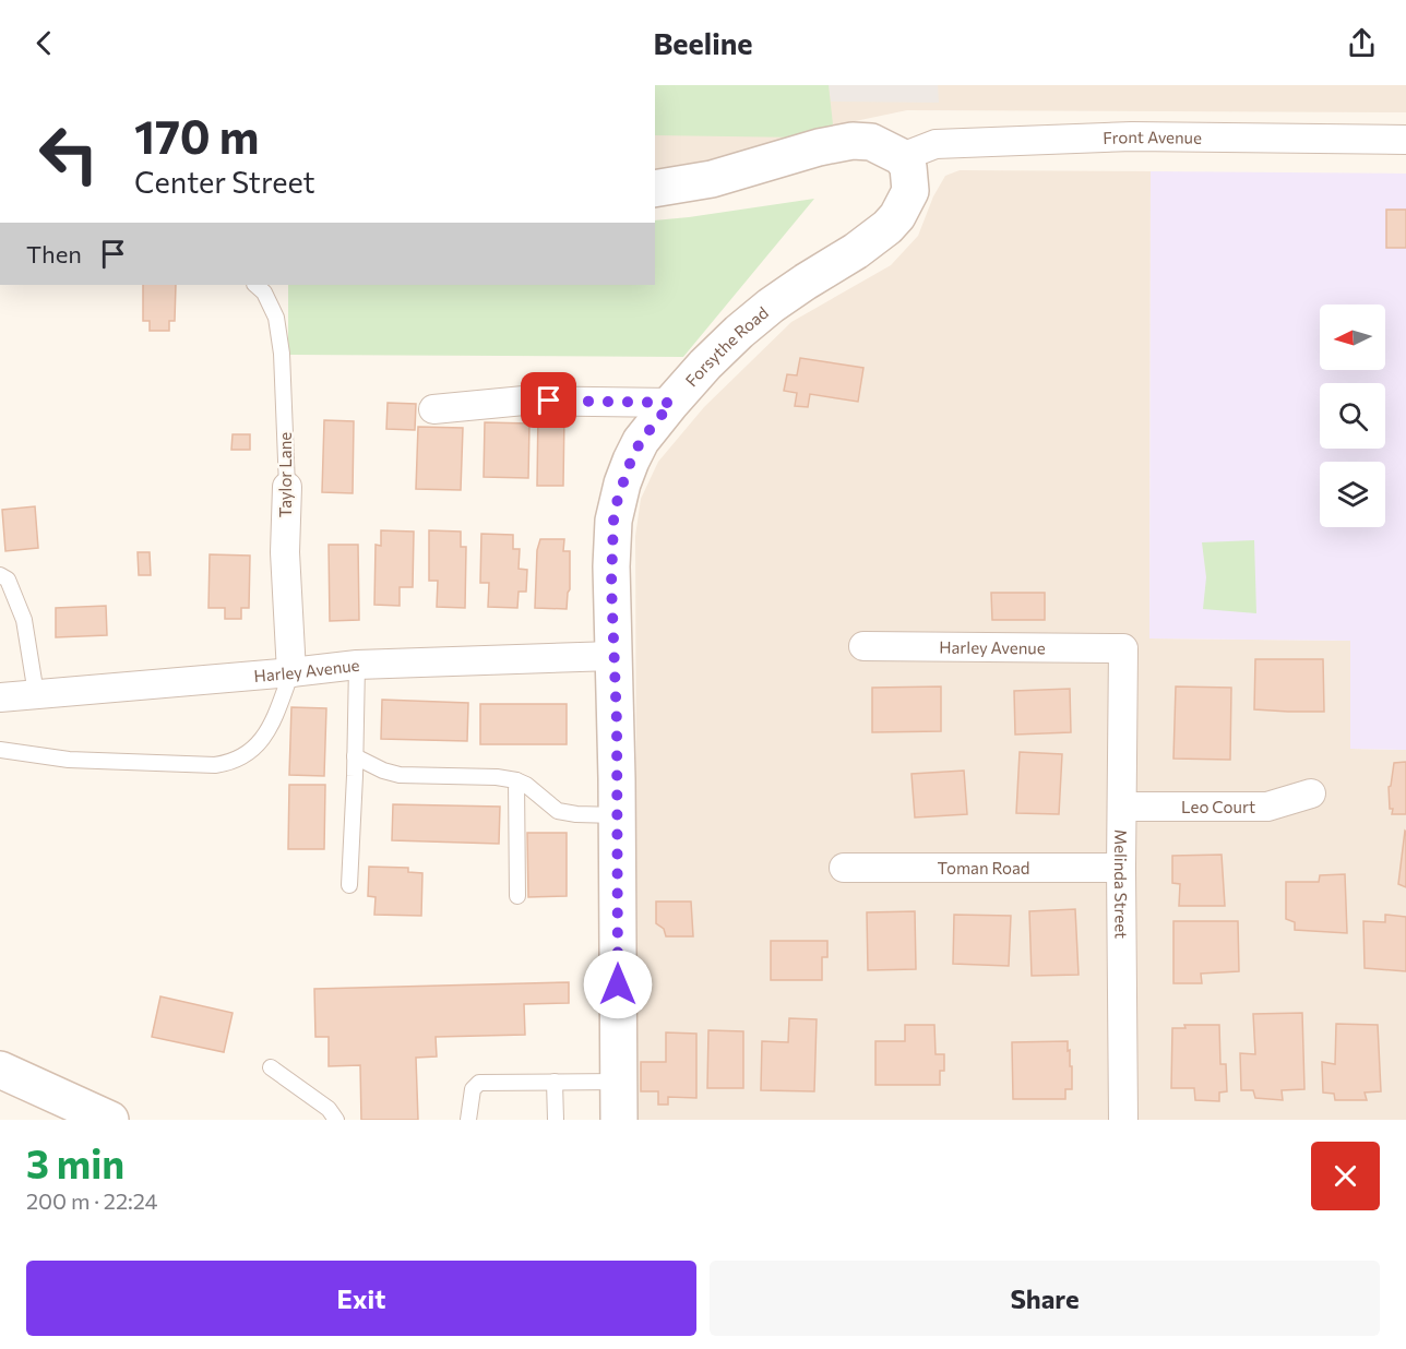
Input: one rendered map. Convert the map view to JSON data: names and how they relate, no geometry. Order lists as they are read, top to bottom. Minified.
{"streets":{"street":["Front Avenue","Forsythe Road","Taylor Lane","Harley Avenue","Leo Court","Toman Road","Melinda Street"]},"crossings":[["Front Avenue","Forsythe Road"],["Forsythe Road","Harley Avenue"],["Taylor Lane","Harley Avenue"],["Harley Avenue","Melinda Street"],["Leo Court","Melinda Street"],["Toman Road","Melinda Street"]],"north":"left","page":{"header":"Beeline","turn":["170 m","Center Street"],"then":"Then","heading":["3 min","200 m · 22:24"],"buttons":["Exit","Share"]}}
